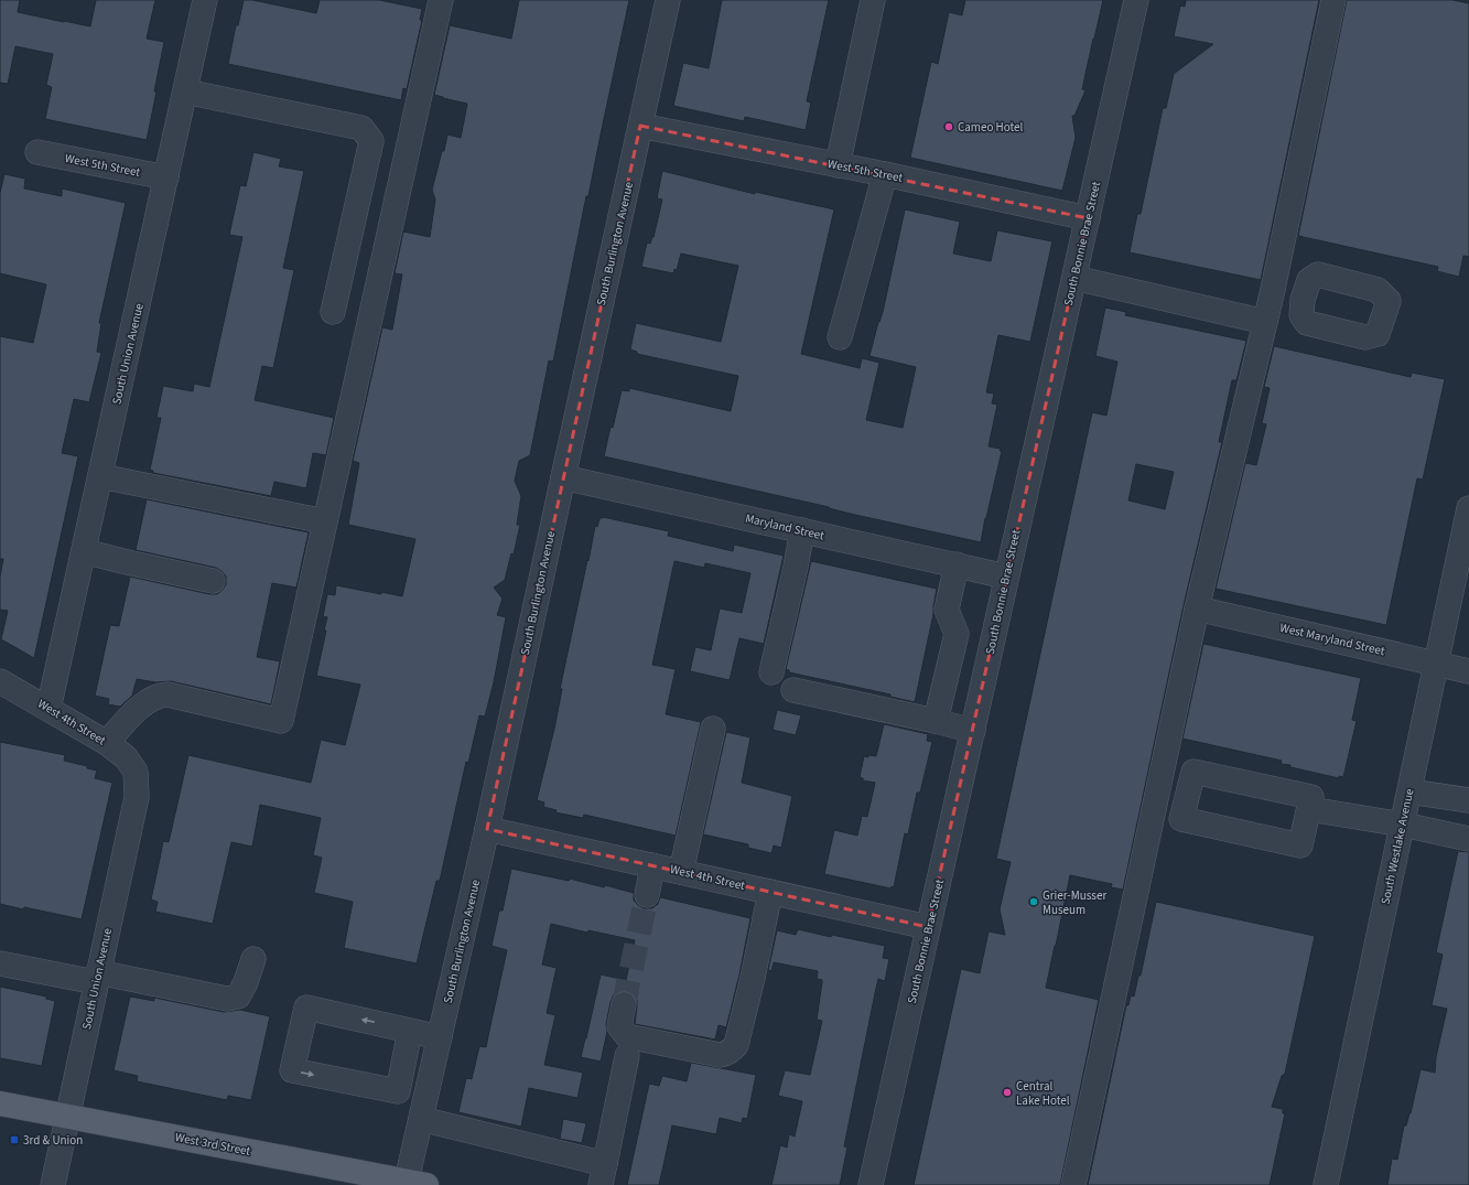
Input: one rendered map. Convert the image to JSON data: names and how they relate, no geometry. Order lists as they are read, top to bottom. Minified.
{"streets":{"main road":["West 3rd Street"],"street":["West 5th Street","South Burlington Avenue","South Bonnie Brae Street","South Union Avenue","Maryland Street","West Maryland Street","West 4th Street","South Westlake Avenue"]},"crossings":[["West 5th Street","South Burlington Avenue"],["West 5th Street","South Bonnie Brae Street"],["West 5th Street","South Union Avenue"],["South Burlington Avenue","Maryland Street"],["South Burlington Avenue","West 4th Street"],["South Burlington Avenue","West 3rd Street"],["South Bonnie Brae Street","Maryland Street"],["South Bonnie Brae Street","West 4th Street"],["South Union Avenue","West 4th Street"],["South Union Avenue","West 3rd Street"],["West Maryland Street","South Westlake Avenue"]],"places":{"other":["Cameo Hotel","Grier-Musser Museum","Central Lake Hotel"],"transit":["3rd & Union"]}}
